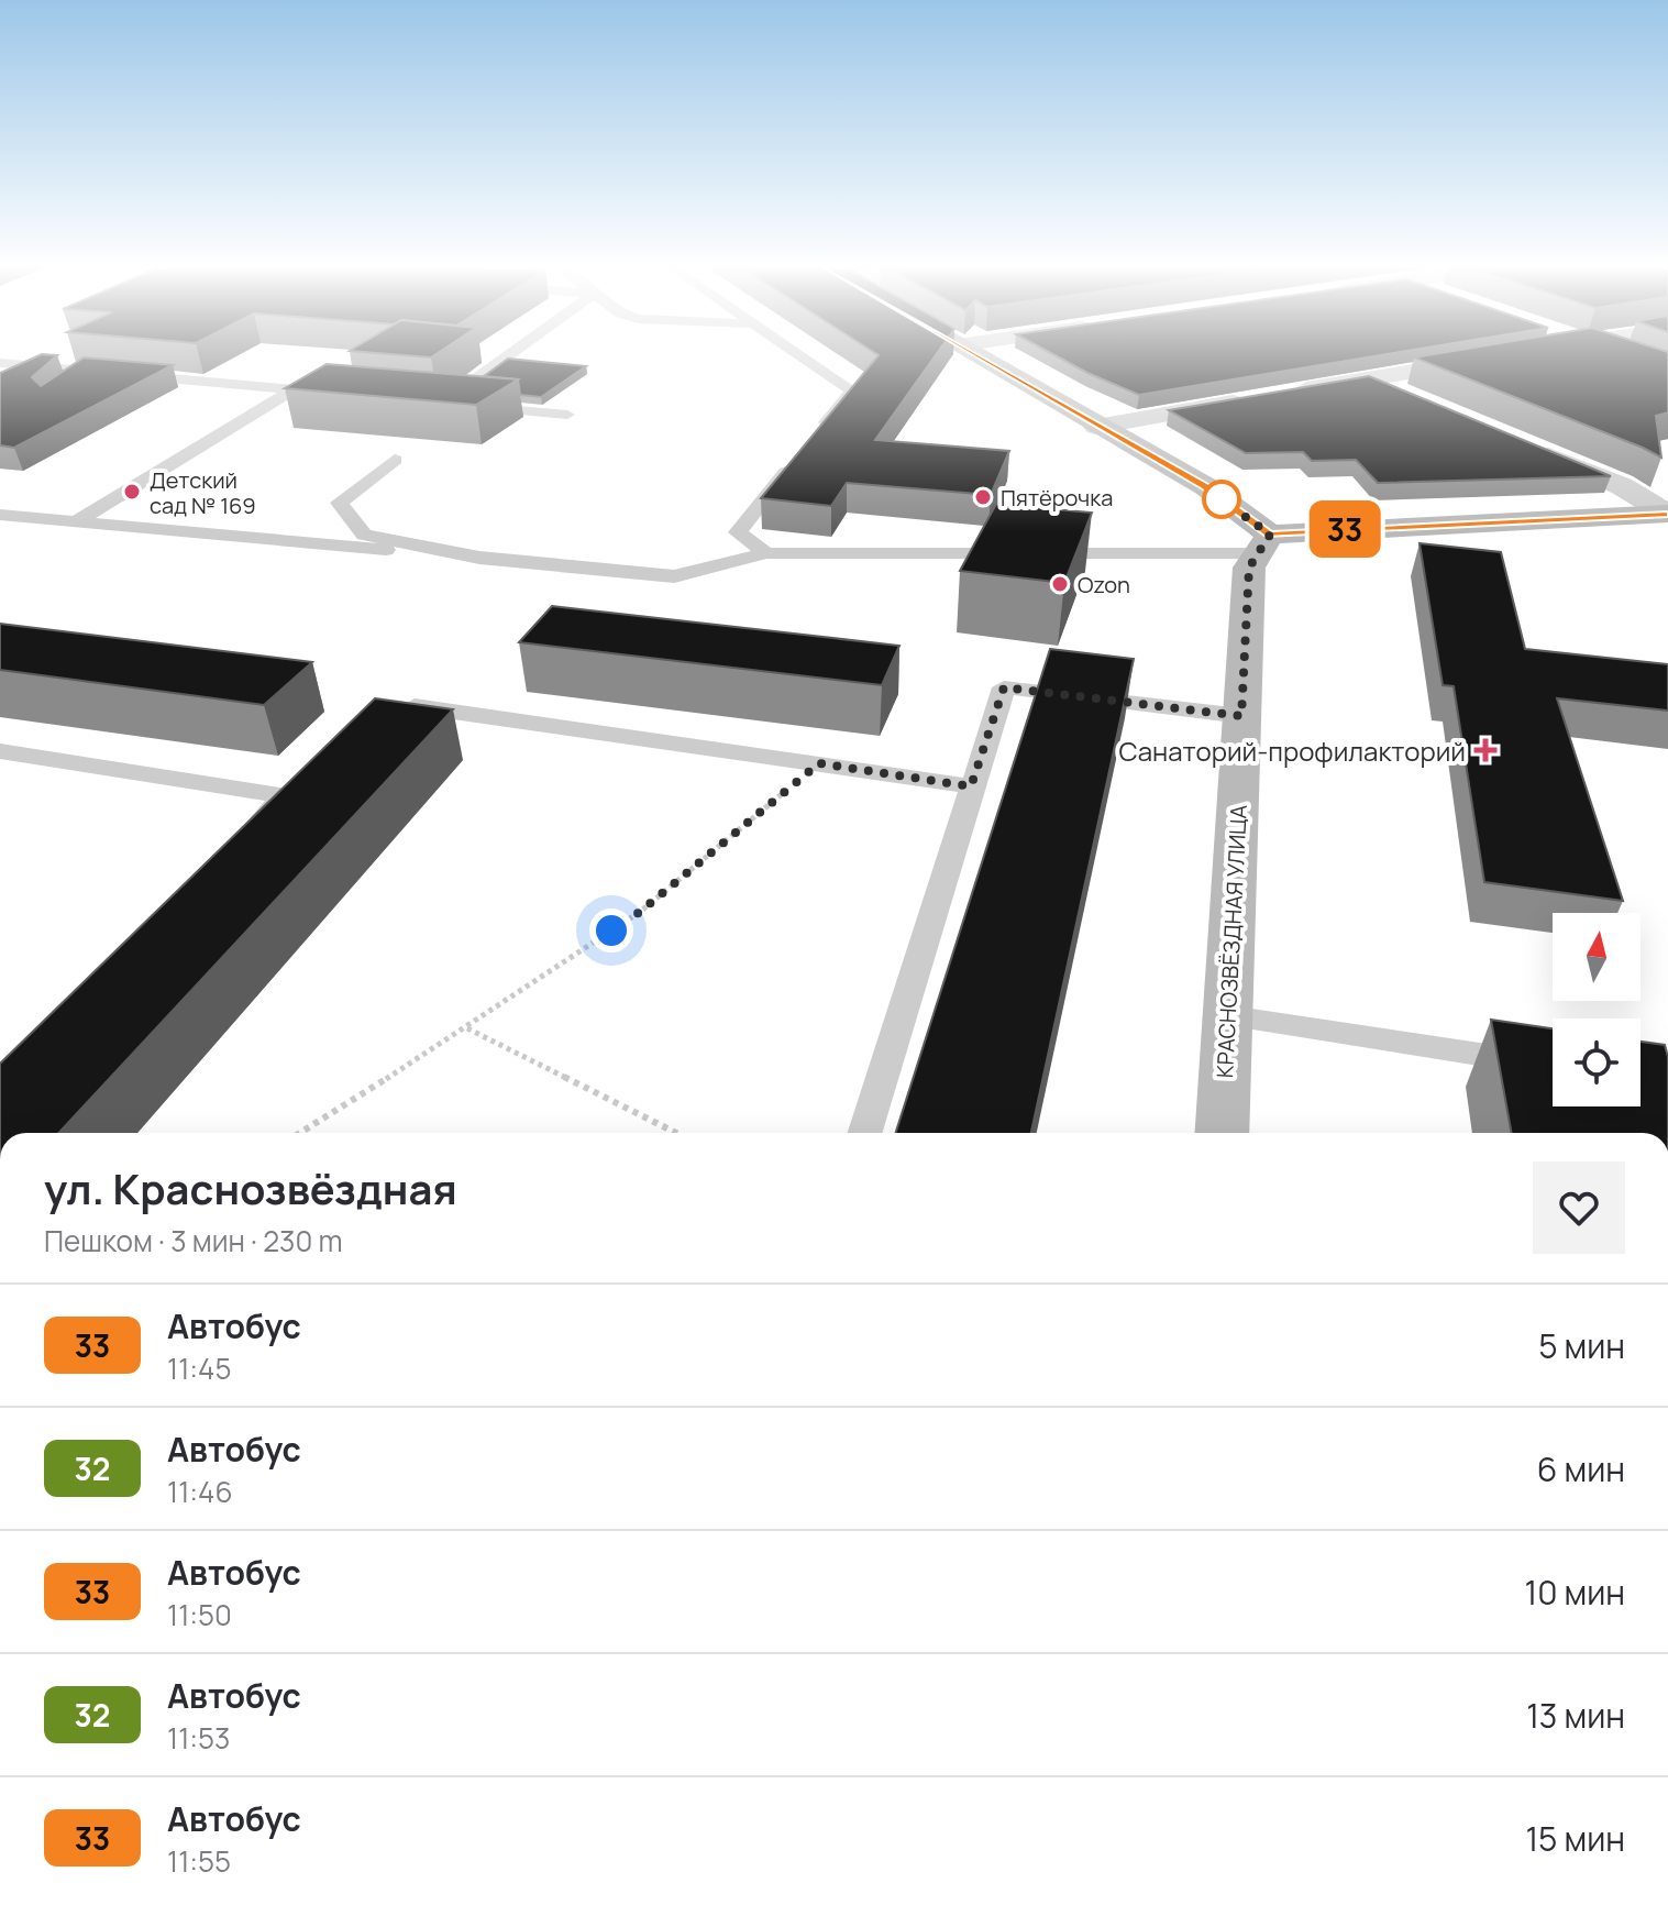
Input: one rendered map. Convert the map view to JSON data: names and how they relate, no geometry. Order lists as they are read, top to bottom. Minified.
{"streets":{"street":["КРАСНОЗВЁЗДНАЯ УЛИЦА"]},"places":{"other":["Детский сад № 169","Пятёрочка","Ozon"],"health":["Cанаторий-профилакторий"]},"lines":["bus line 33"],"north":"top","page":{"on_map":"33","heading":["ул. Краснозвёздная","Пешком · 3 мин · 230 m"],"list":[{"mark":"33","name":"Автобус","note":"11:45","value":"5 мин"},{"mark":"32","name":"Автобус","note":"11:46","value":"6 мин"},{"mark":"33","name":"Автобус","note":"11:50","value":"10 мин"},{"mark":"32","name":"Автобус","note":"11:53","value":"13 мин"},{"mark":"33","name":"Автобус","note":"11:55","value":"15 мин"}]}}
